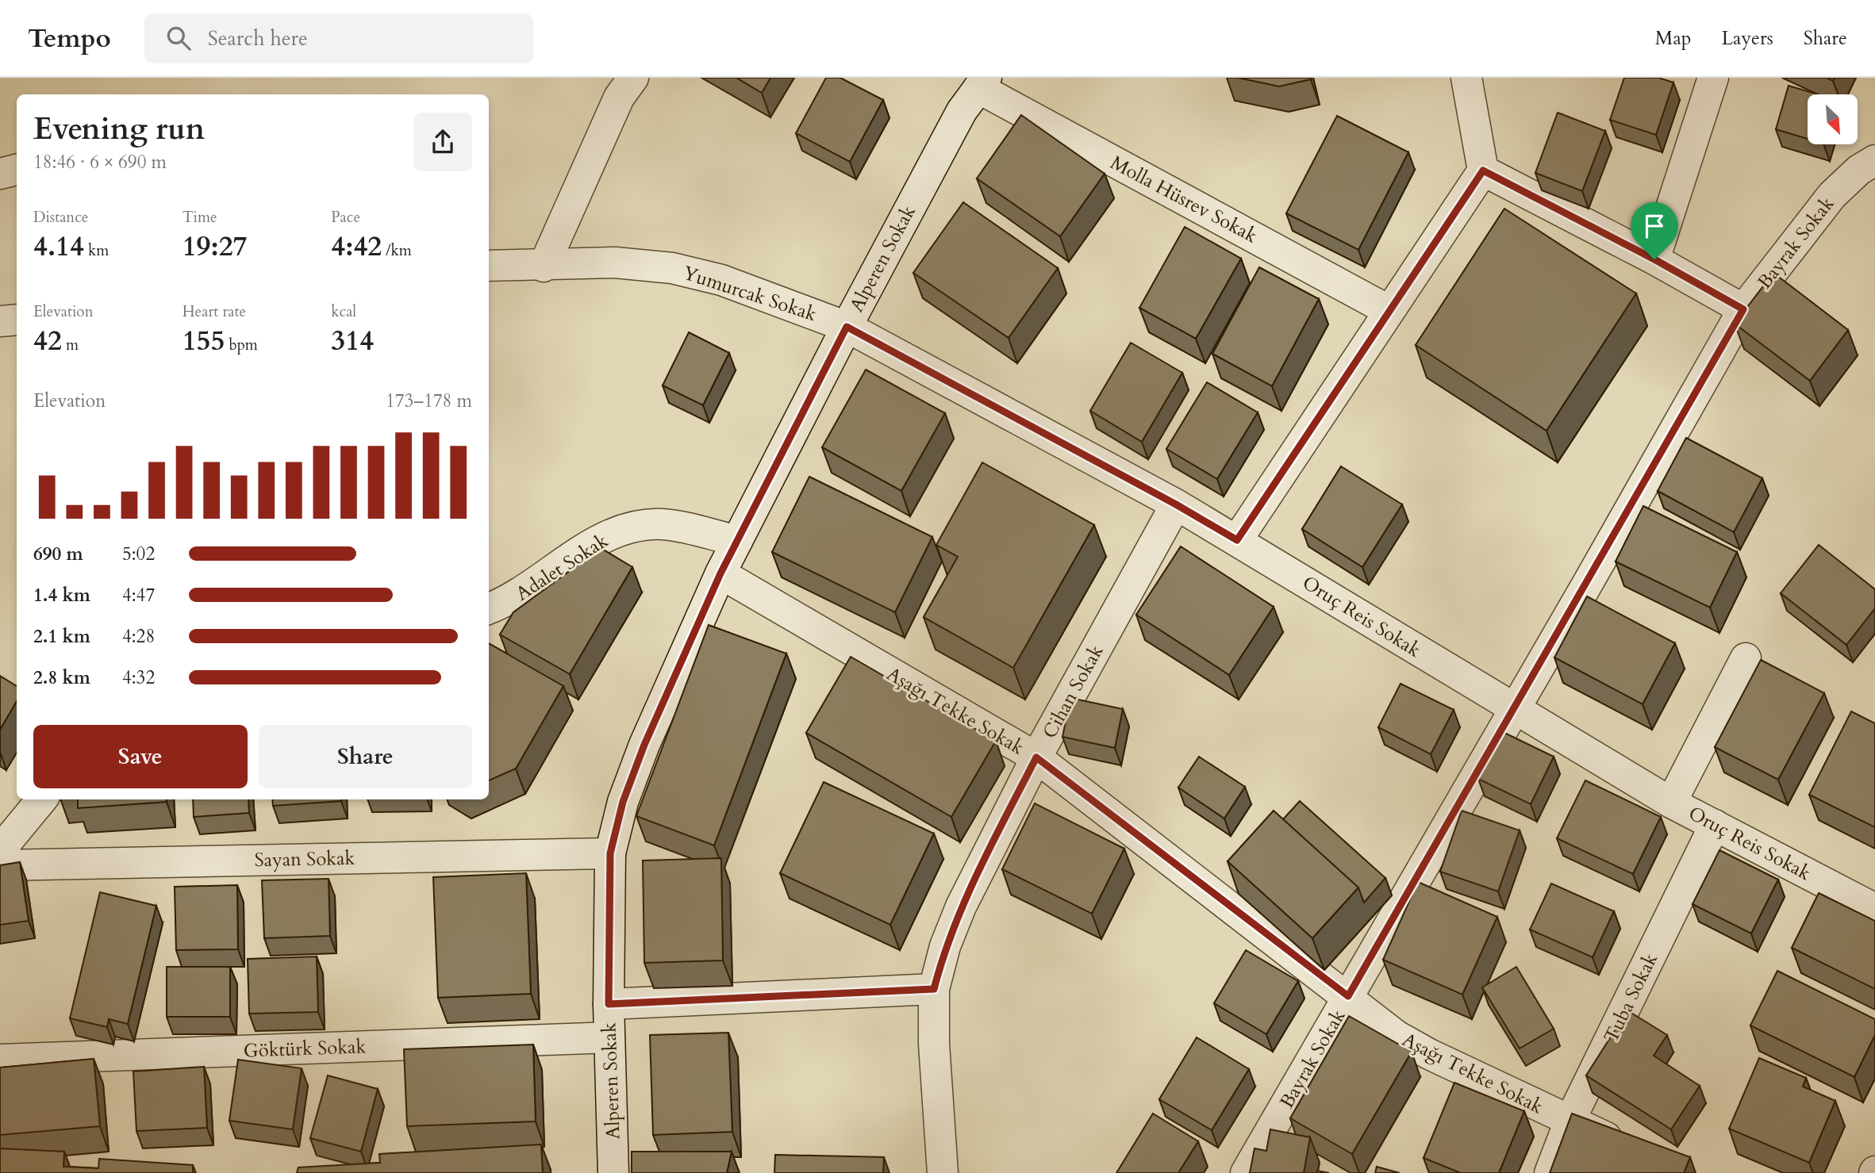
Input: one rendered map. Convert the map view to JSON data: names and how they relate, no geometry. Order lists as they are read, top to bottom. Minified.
{"streets":{"street":["Molla Hüsrev Sokak","Bayrak Sokak","Alperen Sokak","Yumurcak Sokak","Adalet Sokak","Oruç Reis Sokak","Cihan Sokak","Aşağı Tekke Sokak","Sayan Sokak","Tuba Sokak","Göktürk Sokak"]},"crossings":[["Molla Hüsrev Sokak","Alperen Sokak"],["Bayrak Sokak","Oruç Reis Sokak"],["Bayrak Sokak","Aşağı Tekke Sokak"],["Alperen Sokak","Yumurcak Sokak"],["Alperen Sokak","Adalet Sokak"],["Alperen Sokak","Oruç Reis Sokak"],["Alperen Sokak","Aşağı Tekke Sokak"],["Alperen Sokak","Sayan Sokak"],["Alperen Sokak","Göktürk Sokak"],["Yumurcak Sokak","Oruç Reis Sokak"],["Oruç Reis Sokak","Cihan Sokak"],["Oruç Reis Sokak","Tuba Sokak"],["Cihan Sokak","Aşağı Tekke Sokak"],["Aşağı Tekke Sokak","Tuba Sokak"]],"north":"bottom right","page":{"header":"Tempo","search":"Search here","nav":["Map","Layers","Share"],"heading":["Evening run","18:46 · 6 × 690 m"],"stats":[["Distance","4.14 km"],["Time","19:27"],["Pace","4:42 /km"],["Elevation","42 m"],["Heart rate","155 bpm"],["kcal","314"]],"chart":["Elevation","173–178 m"],"list":[{"name":"690 m","note":"5:02"},{"name":"1.4 km","note":"4:47"},{"name":"2.1 km","note":"4:28"},{"name":"2.8 km","note":"4:32"}],"buttons":["Save","Share"]}}
